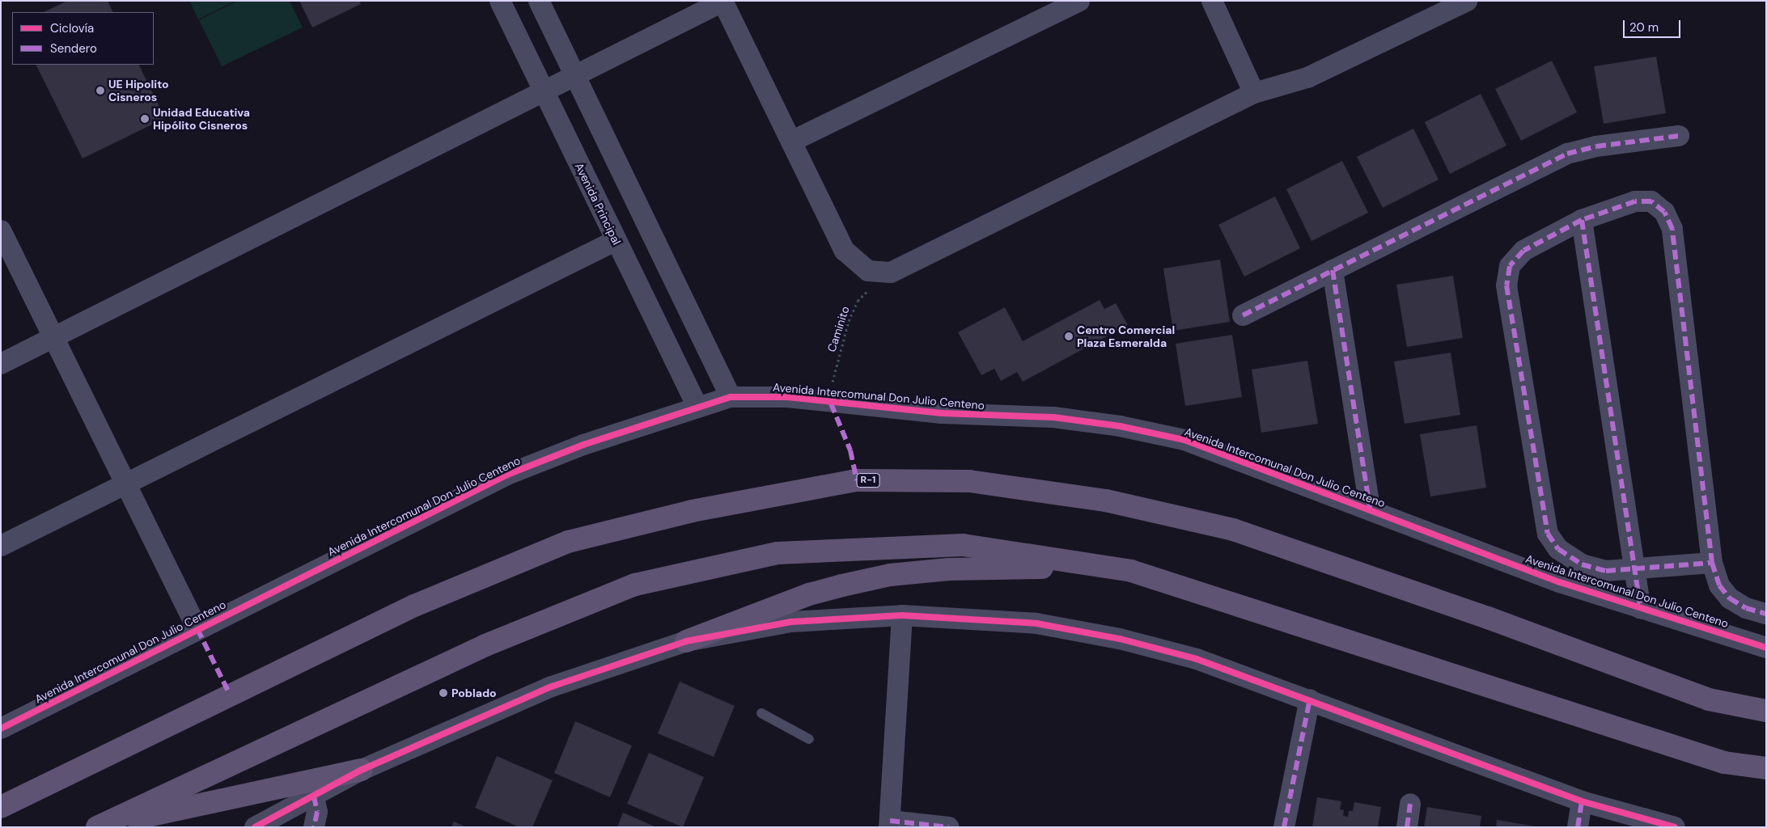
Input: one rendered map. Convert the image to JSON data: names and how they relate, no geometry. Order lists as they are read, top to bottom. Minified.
{"streets":{"main road":["R-1"],"street":["Avenida Principal","Avenida Intercomunal Don Julio Centeno"],"path":["Caminito"]},"crossings":[["Avenida Principal","Avenida Intercomunal Don Julio Centeno"]],"places":["UE Hipolito Cisneros","Unidad Educativa Hipólito Cisneros","Centro Comercial Plaza Esmeralda","Poblado"],"legend":["Ciclovía","Sendero"],"scale_bar":"20 m"}
